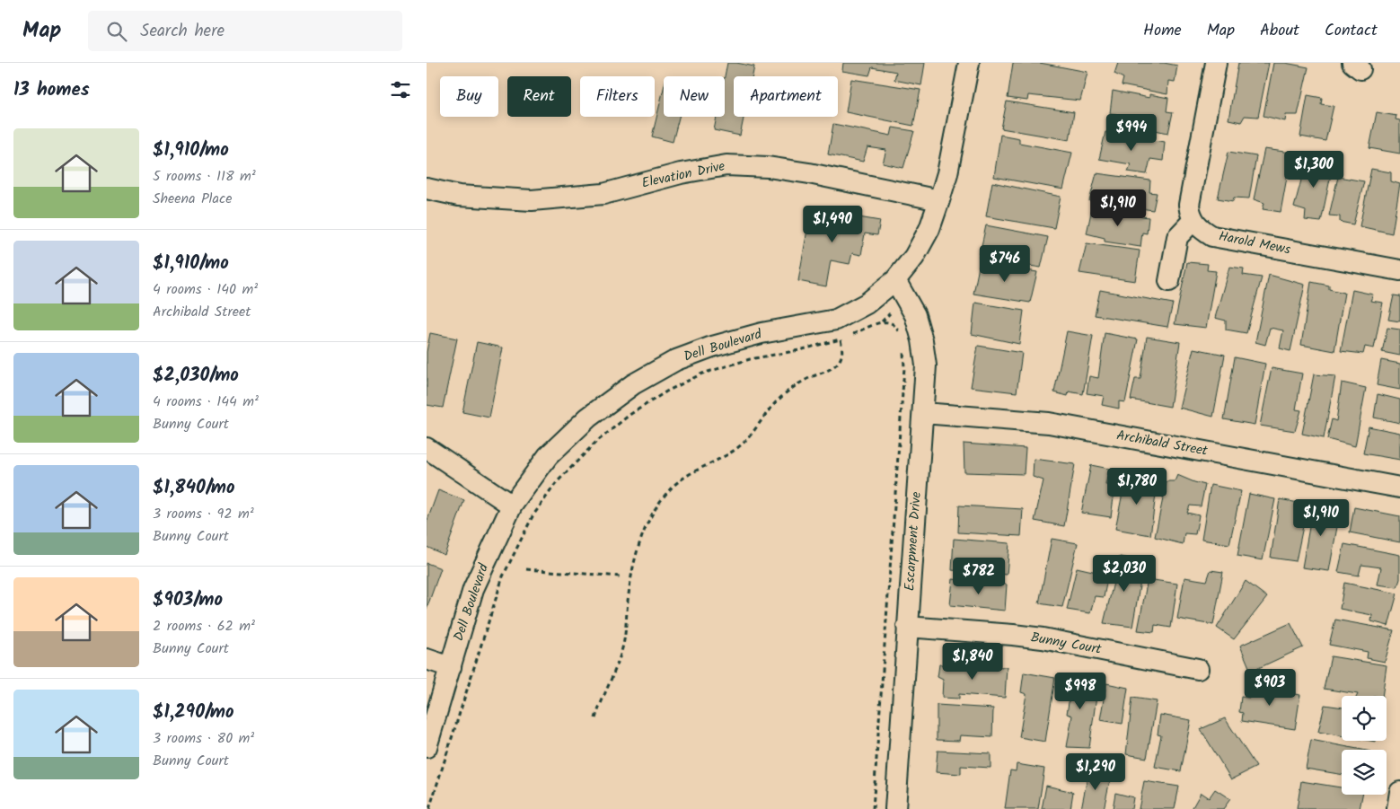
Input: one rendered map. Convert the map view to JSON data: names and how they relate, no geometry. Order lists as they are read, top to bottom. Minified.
{"streets":{"street":["Elevation Drive","Harold Mews","Dell Boulevard","Archibald Street","Escarpment Drive","Bunny Court"]},"crossings":[["Elevation Drive","Dell Boulevard"],["Dell Boulevard","Escarpment Drive"],["Archibald Street","Escarpment Drive"],["Escarpment Drive","Bunny Court"]],"page":{"header":"Map","search":"Search here","nav":["Home","Map","About","Contact"],"heading":"13 homes","chip":["Buy","Rent","Filters","New","Apartment"],"price":["$994","$1,300","$1,910","$1,490","$746","$1,780","$1,910","$2,030","$782","$1,840","$903","$998","$1,290"],"list":[{"name":"$1,910/mo","note":"5 rooms · 118 m² · Sheena Place"},{"name":"$1,910/mo","note":"4 rooms · 140 m² · Archibald Street"},{"name":"$2,030/mo","note":"4 rooms · 144 m² · Bunny Court"},{"name":"$1,840/mo","note":"3 rooms · 92 m² · Bunny Court"},{"name":"$903/mo","note":"2 rooms · 62 m² · Bunny Court"},{"name":"$1,290/mo","note":"3 rooms · 80 m² · Bunny Court"}]}}
